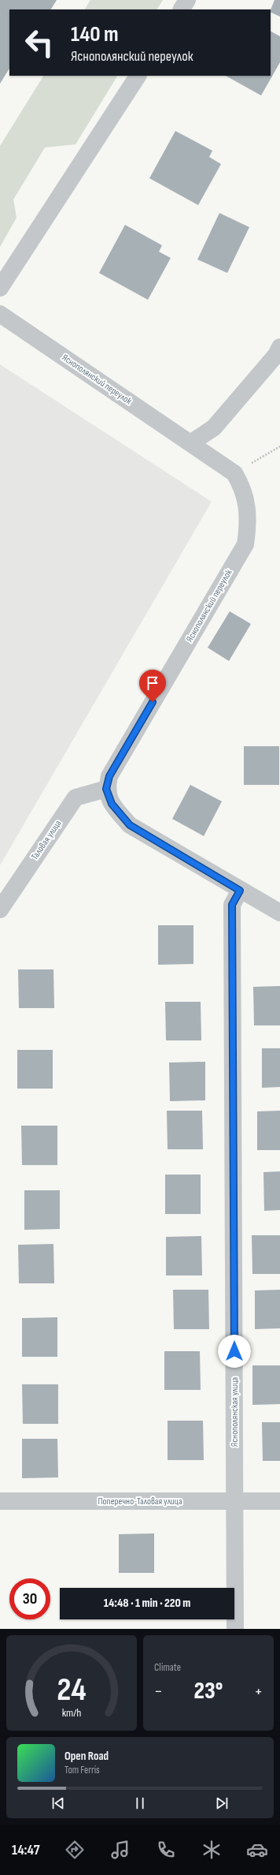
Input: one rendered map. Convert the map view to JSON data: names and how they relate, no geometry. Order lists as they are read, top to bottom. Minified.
{"streets":{"street":["Яснополянский переулок","Таловая улица","Яснополянская улица","Поперечно-Таловая улица"]},"crossings":[["Яснополянский переулок","Таловая улица"],["Яснополянская улица","Поперечно-Таловая улица"]],"page":{"turn":["140 m","Яснополянский переулок"],"limit":"30","trip":"14:48 · 1 min · 220 m","tile":"Climate","heat":["−","23°","+"],"song":["Open Road","Tom Ferris"],"tabs":"14:47","gauge":["24","km/h"]}}
